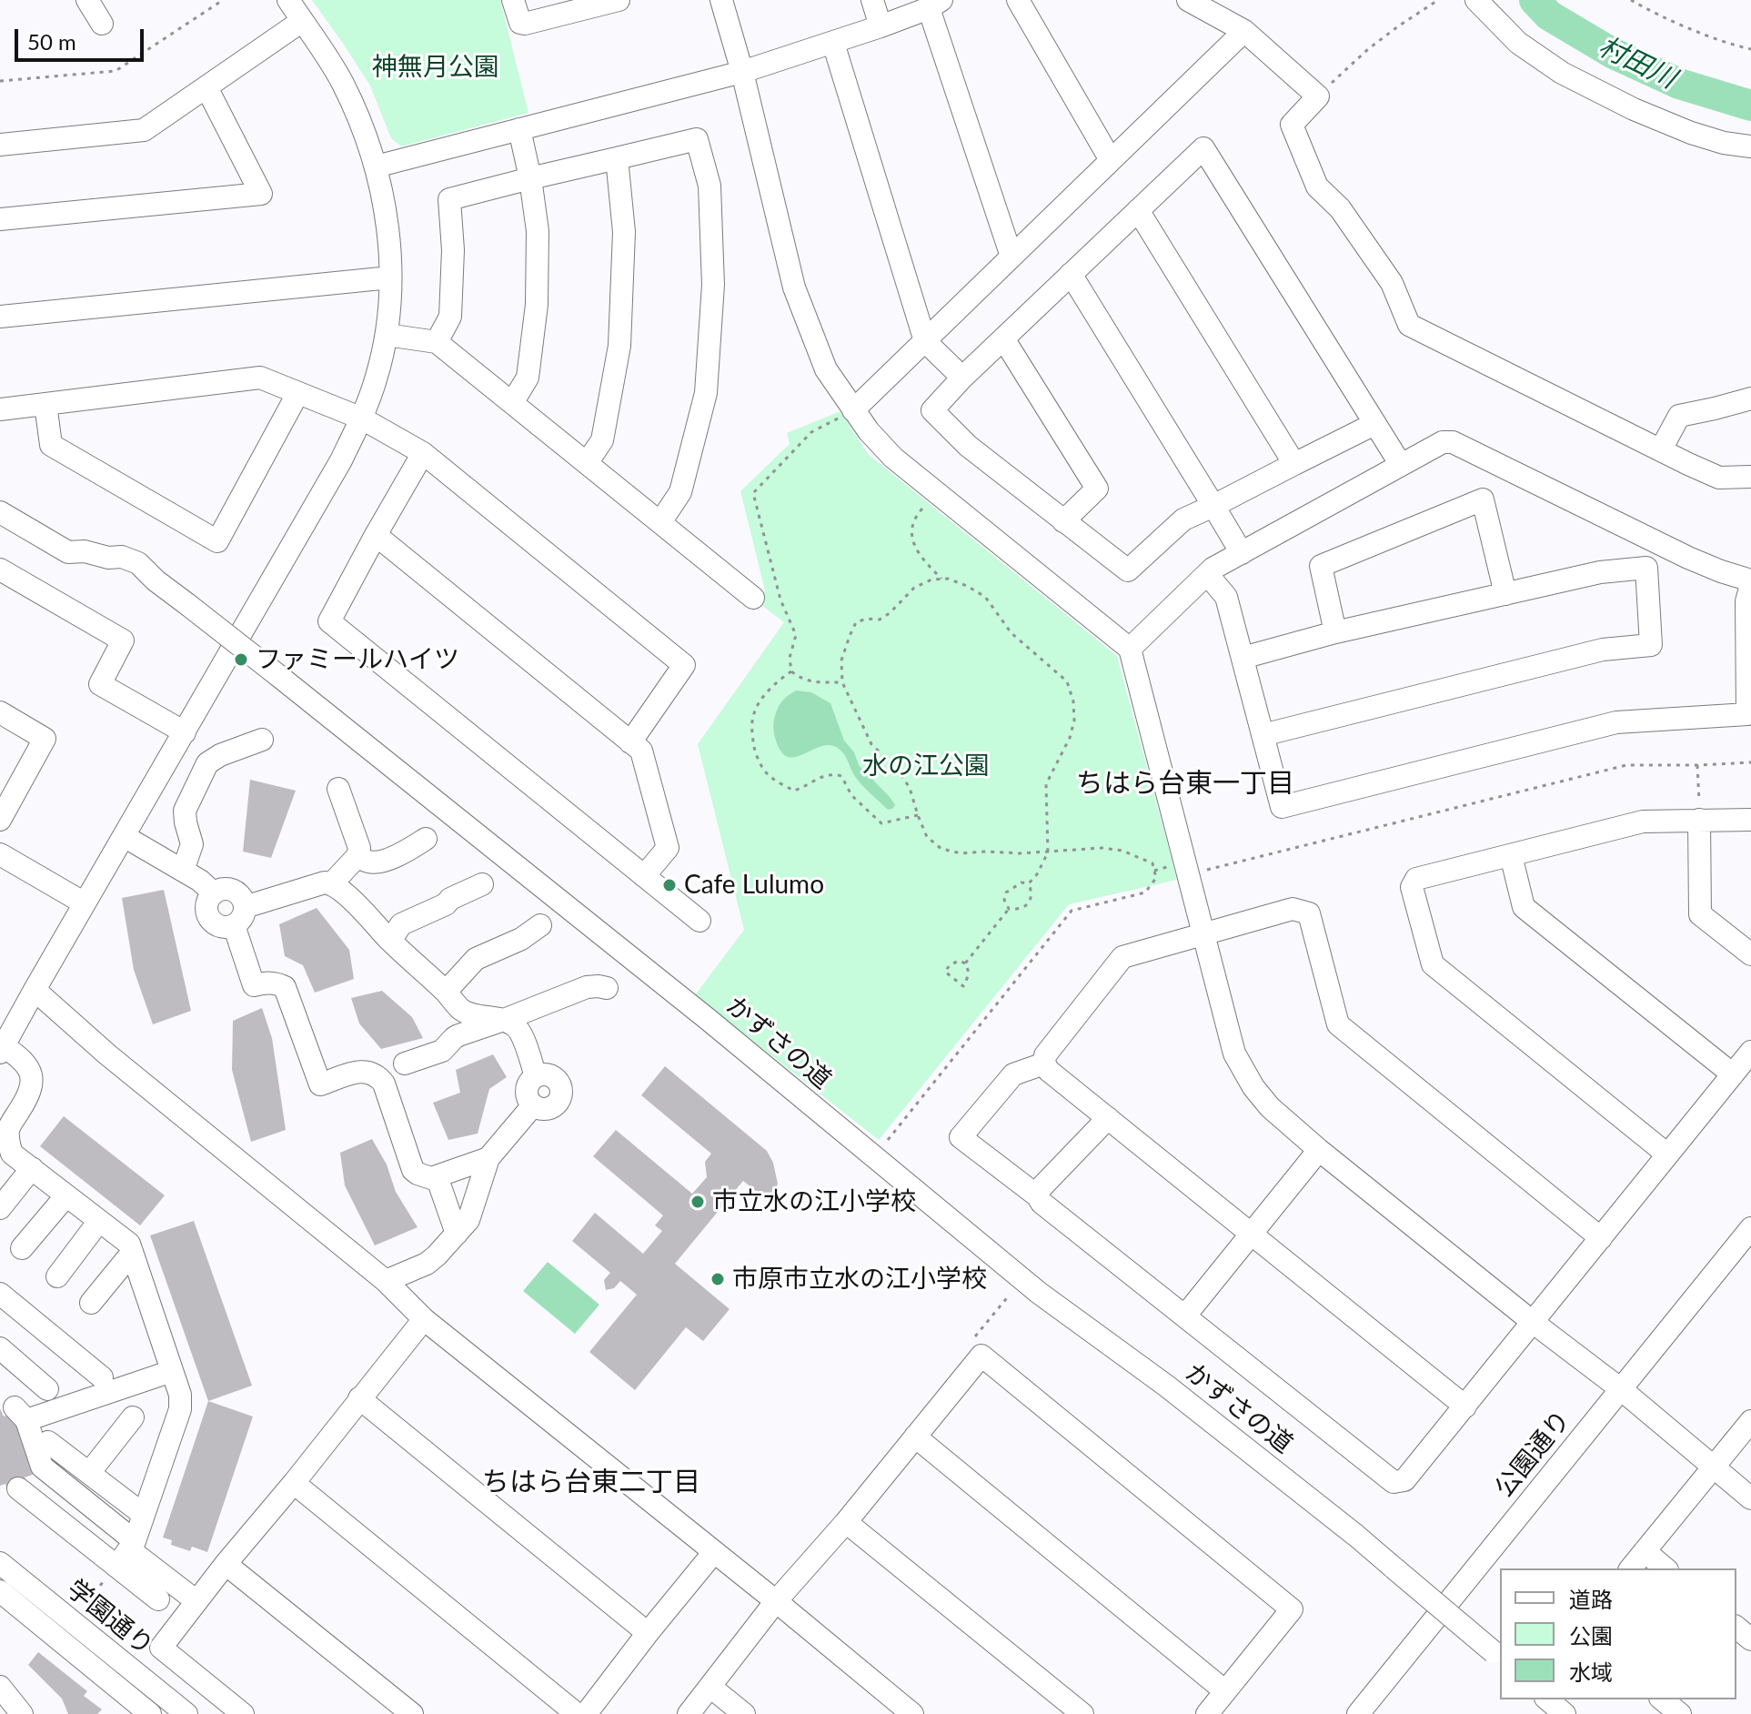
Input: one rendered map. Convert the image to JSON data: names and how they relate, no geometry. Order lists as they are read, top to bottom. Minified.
{"streets":{"street":["かずさの道","公園通り","学園通り"]},"districts":["ちはら台東一丁目","ちはら台東二丁目"],"water":["村田川"],"parks":["神無月公園","水の江公園"],"places":["ファミールハイツ","Cafe Lulumo","市立水の江小学校","市原市立水の江小学校"],"legend":["道路","公園","水域"],"scale_bar":"50 m"}
